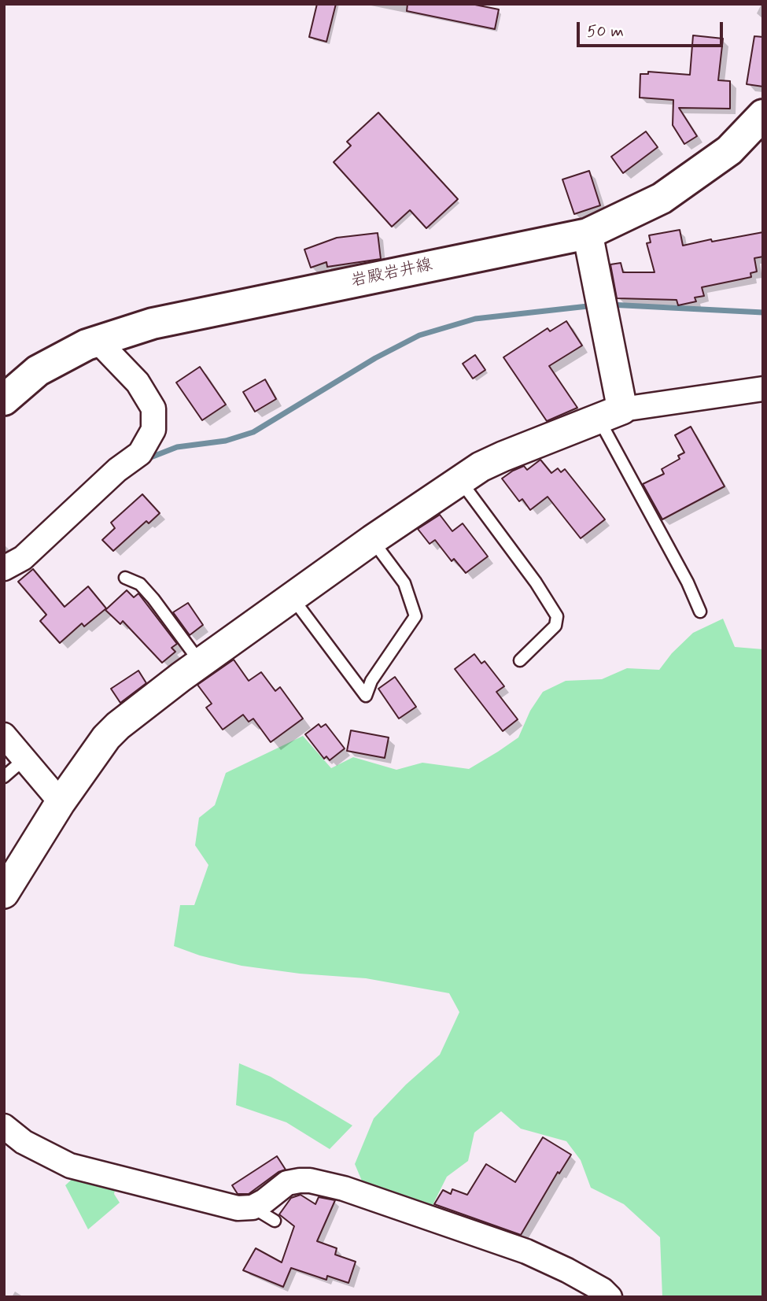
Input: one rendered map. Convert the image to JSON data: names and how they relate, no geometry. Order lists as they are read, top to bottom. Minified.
{"streets":{"main road":["岩殿岩井線"]},"scale_bar":"50 m"}
